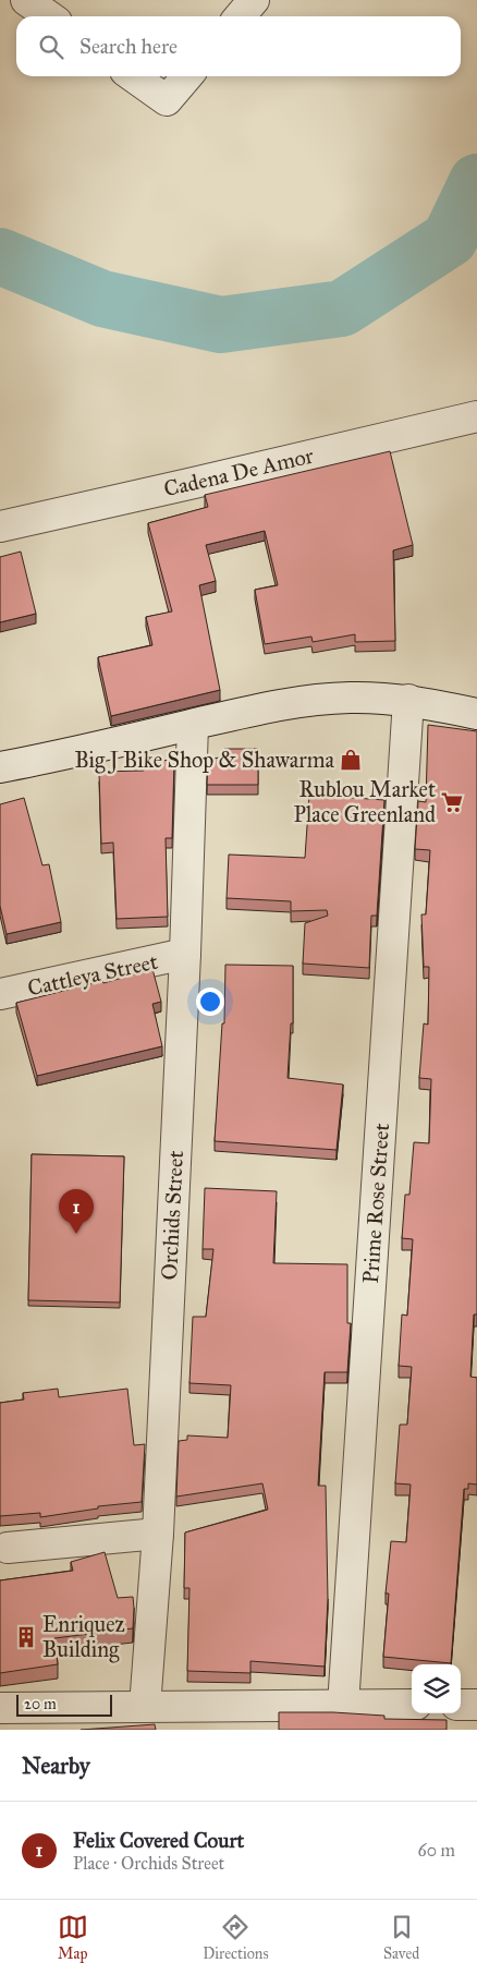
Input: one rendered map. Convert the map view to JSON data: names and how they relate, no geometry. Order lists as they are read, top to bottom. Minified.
{"streets":{"street":["Cadena De Amor","Cattleya Street","Prime Rose Street","Orchids Street"]},"crossings":[["Cattleya Street","Orchids Street"]],"places":{"shop":["Big J Bike Shop & Shawarma"],"supermarket":["Rublou Market Place Greenland"],"building":["Enriquez Building"]},"scale_bar":"20 m","page":{"search":"Search here","pins":"1","scale":"20 m","heading":"Nearby","list":[{"mark":"1","name":"Felix Covered Court","note":"Place · Orchids Street","value":"60 m"}],"nav":["Map","Directions","Saved"]}}
